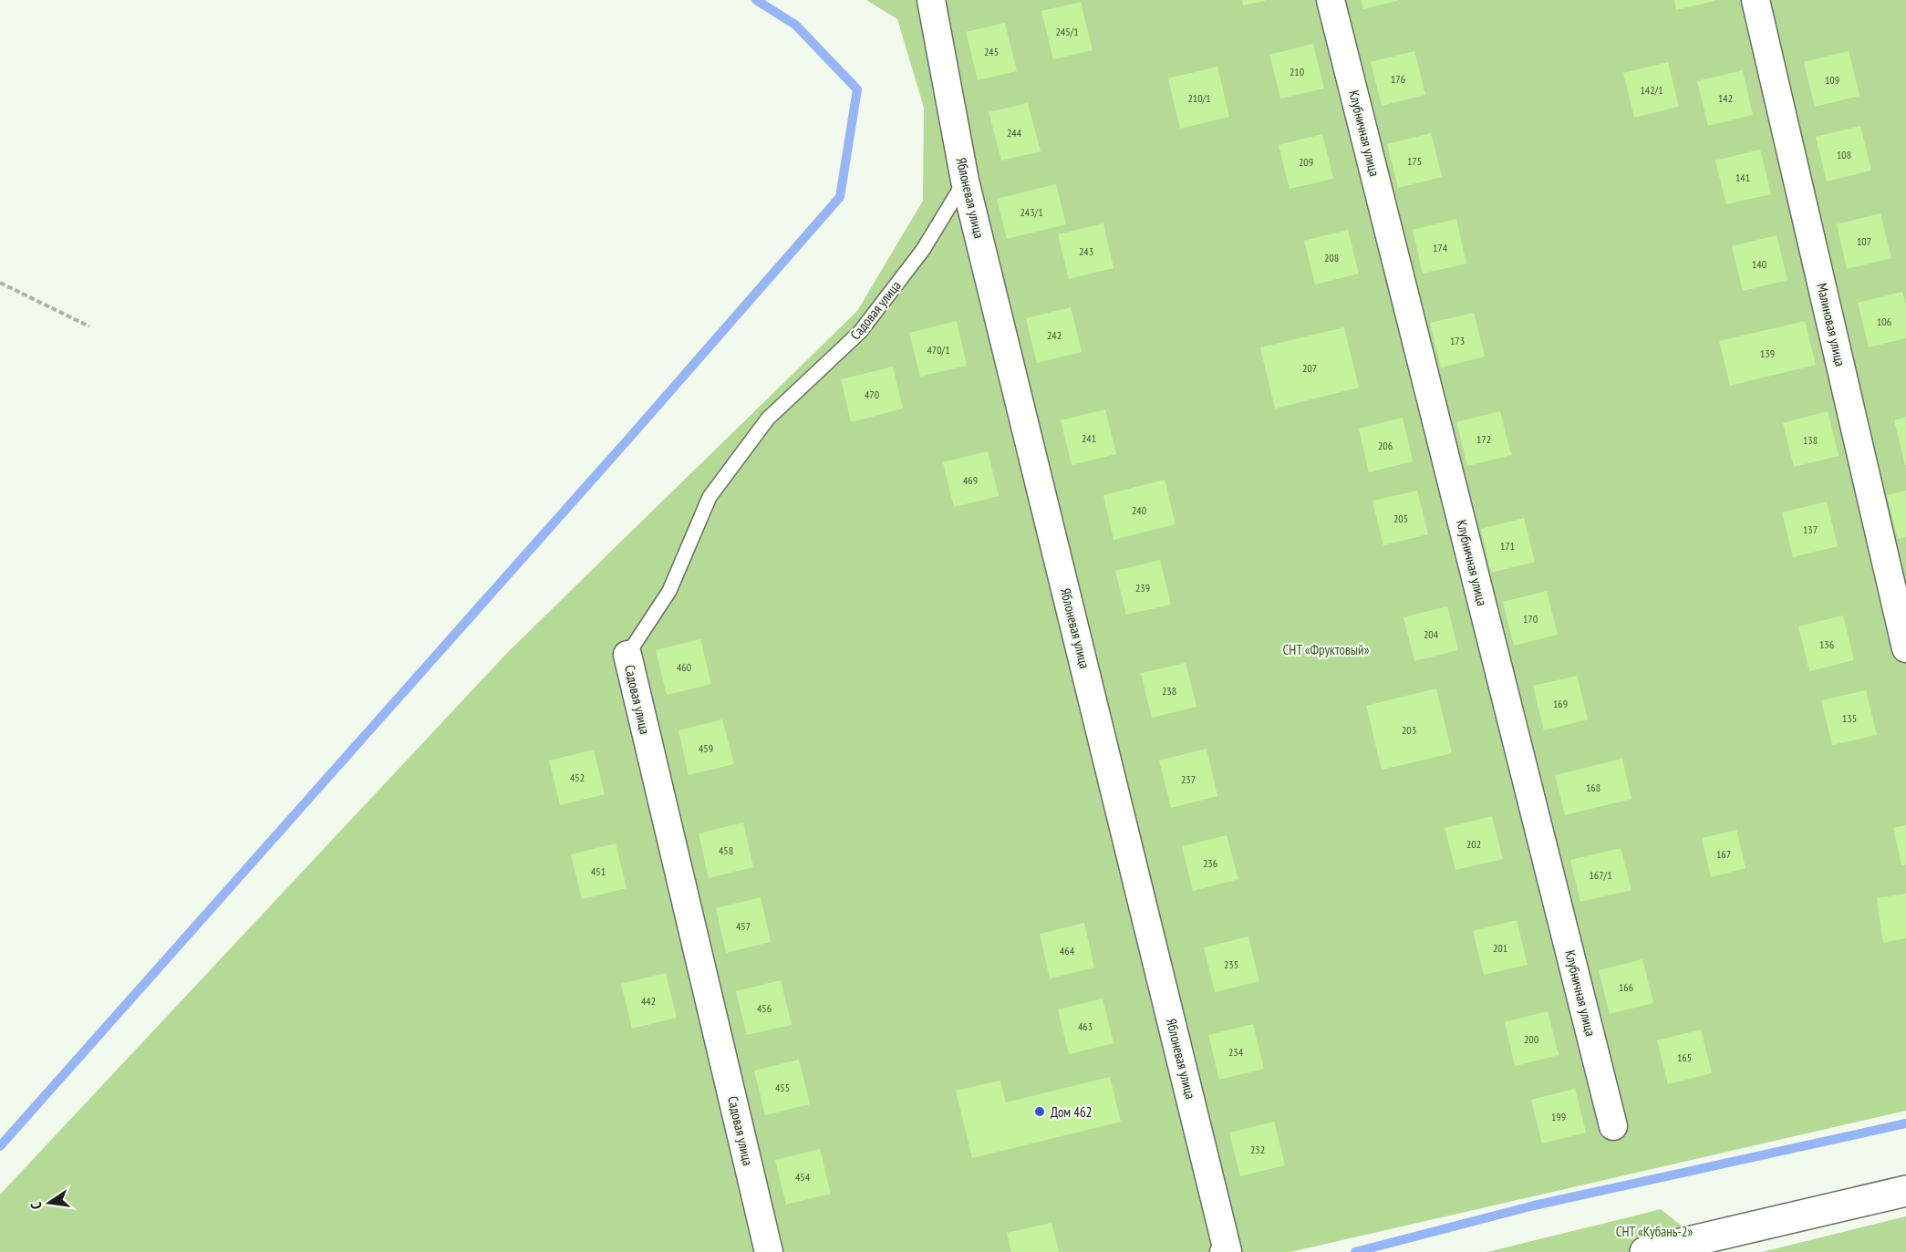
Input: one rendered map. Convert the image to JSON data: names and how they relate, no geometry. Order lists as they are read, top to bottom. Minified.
{"streets":{"street":["Клубничная улица","Яблоневая улица","Садовая улица","Малиновая улица"]},"crossings":[["Яблоневая улица","Садовая улица"]],"parks":["СНТ «Фруктовый»","СНТ «Кубань-2»"],"places":["Дом 462"],"house_numbers":["245/1","245","210","176","109","142/1","210/1","142","244","108","175","209","141","243/1","107","174","243","208","140","106","242","173","470/1","139","207","470","241","172","138","206","469","240","205","137","171","239","170","204","136","460","238","169","135","203","459","452","237","168","202","458","167","236","451","167/1","457","201","464","235","166","442","456","463","200","234","165","455","199","232","454"],"north":"left"}
